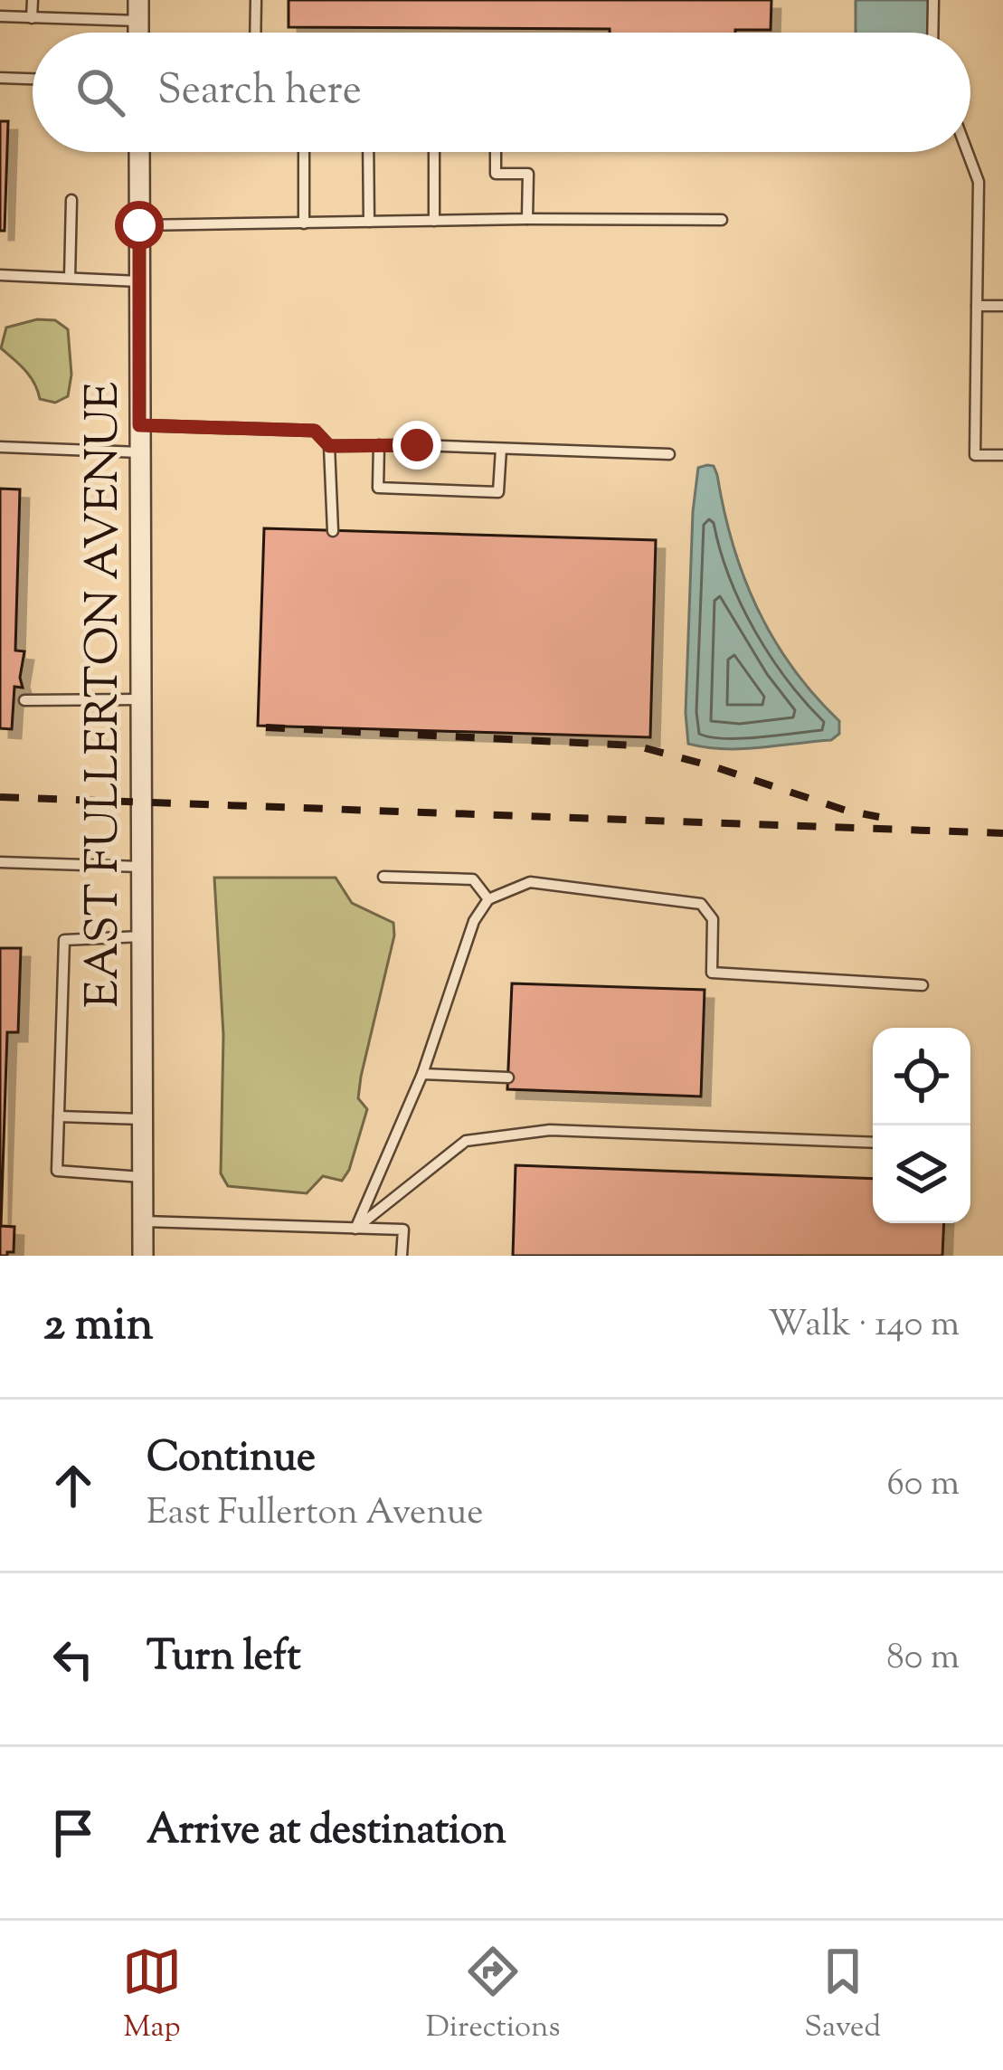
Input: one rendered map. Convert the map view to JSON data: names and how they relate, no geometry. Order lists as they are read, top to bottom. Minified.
{"streets":{"street":["EAST FULLERTON AVENUE"]},"page":{"search":"Search here","heading":["2 min","Walk · 140 m"],"list":[["Continue","East Fullerton Avenue","60 m"],["Turn left","80 m"],"Arrive at destination"],"nav":["Map","Directions","Saved"]}}
